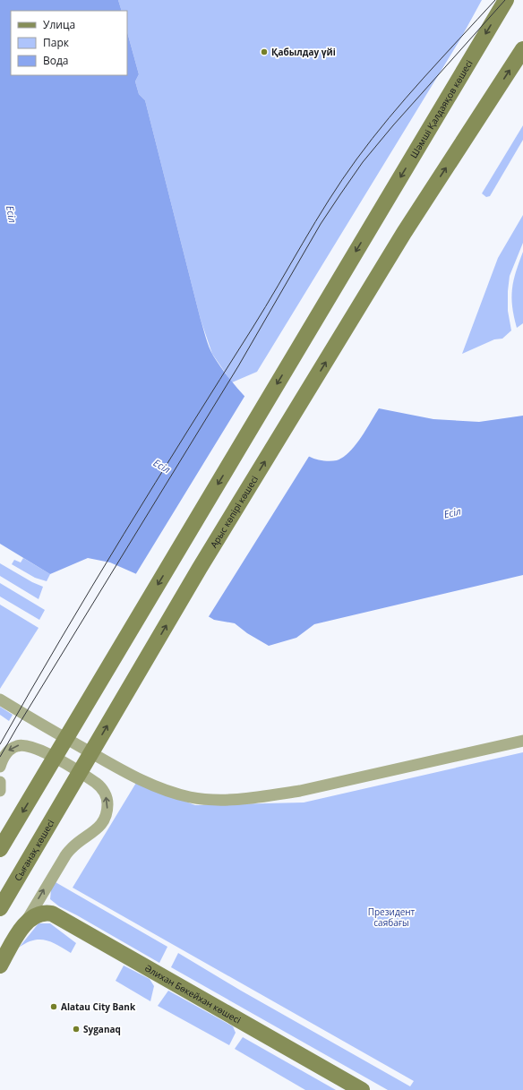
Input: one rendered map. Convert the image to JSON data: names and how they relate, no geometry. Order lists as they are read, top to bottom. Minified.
{"streets":{"main road":["Шәмші Қалдаяқов көшесі","Арыс көпірі көшесі","Сығанақ көшесі","Әлихан Бөкейхан көшесі"]},"crossings":[["Арыс көпірі көшесі","Сығанақ көшесі"]],"one_way":["Шәмші Қалдаяқов көшесі","Арыс көпірі көшесі"],"water":["Есіл"],"parks":["Президент саябағы"],"places":["Қабылдау үйі","Alatau City Bank","Syganaq"],"legend":["Улица","Парк","Вода"]}
